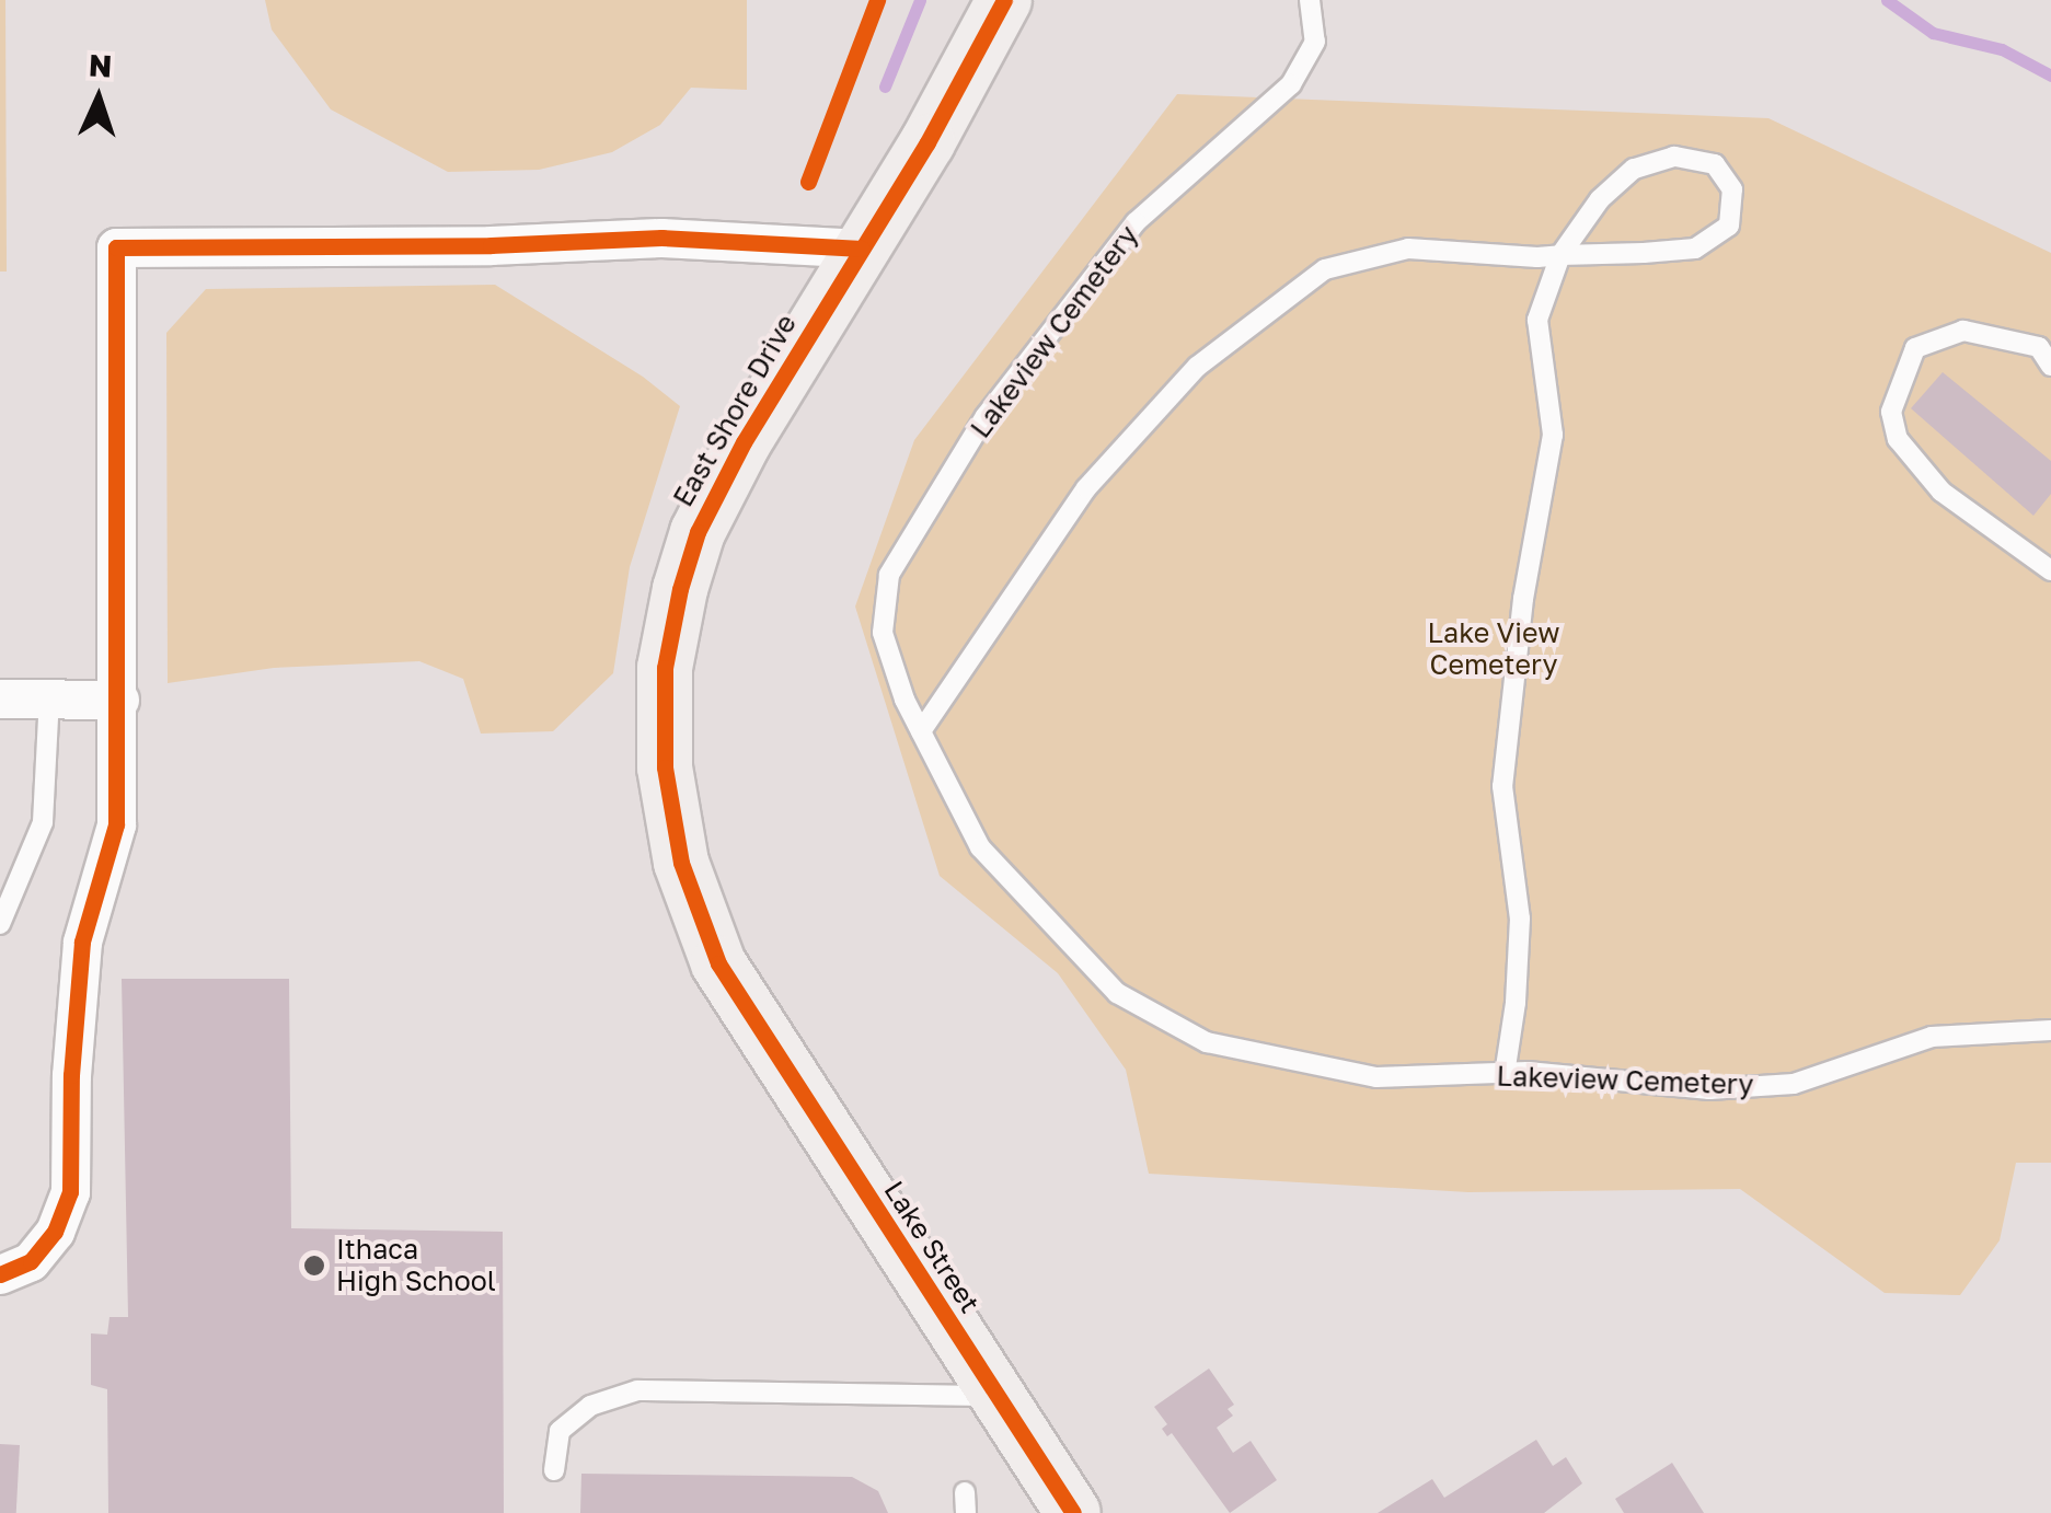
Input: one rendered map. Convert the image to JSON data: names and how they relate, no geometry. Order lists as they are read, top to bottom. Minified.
{"streets":{"street":["East Shore Drive","Lake Street"],"lane":["Lakeview Cemetery"]},"crossings":[["East Shore Drive","Lake Street"]],"parks":["Lake View Cemetery"],"places":["Ithaca High School"],"north":"top"}
